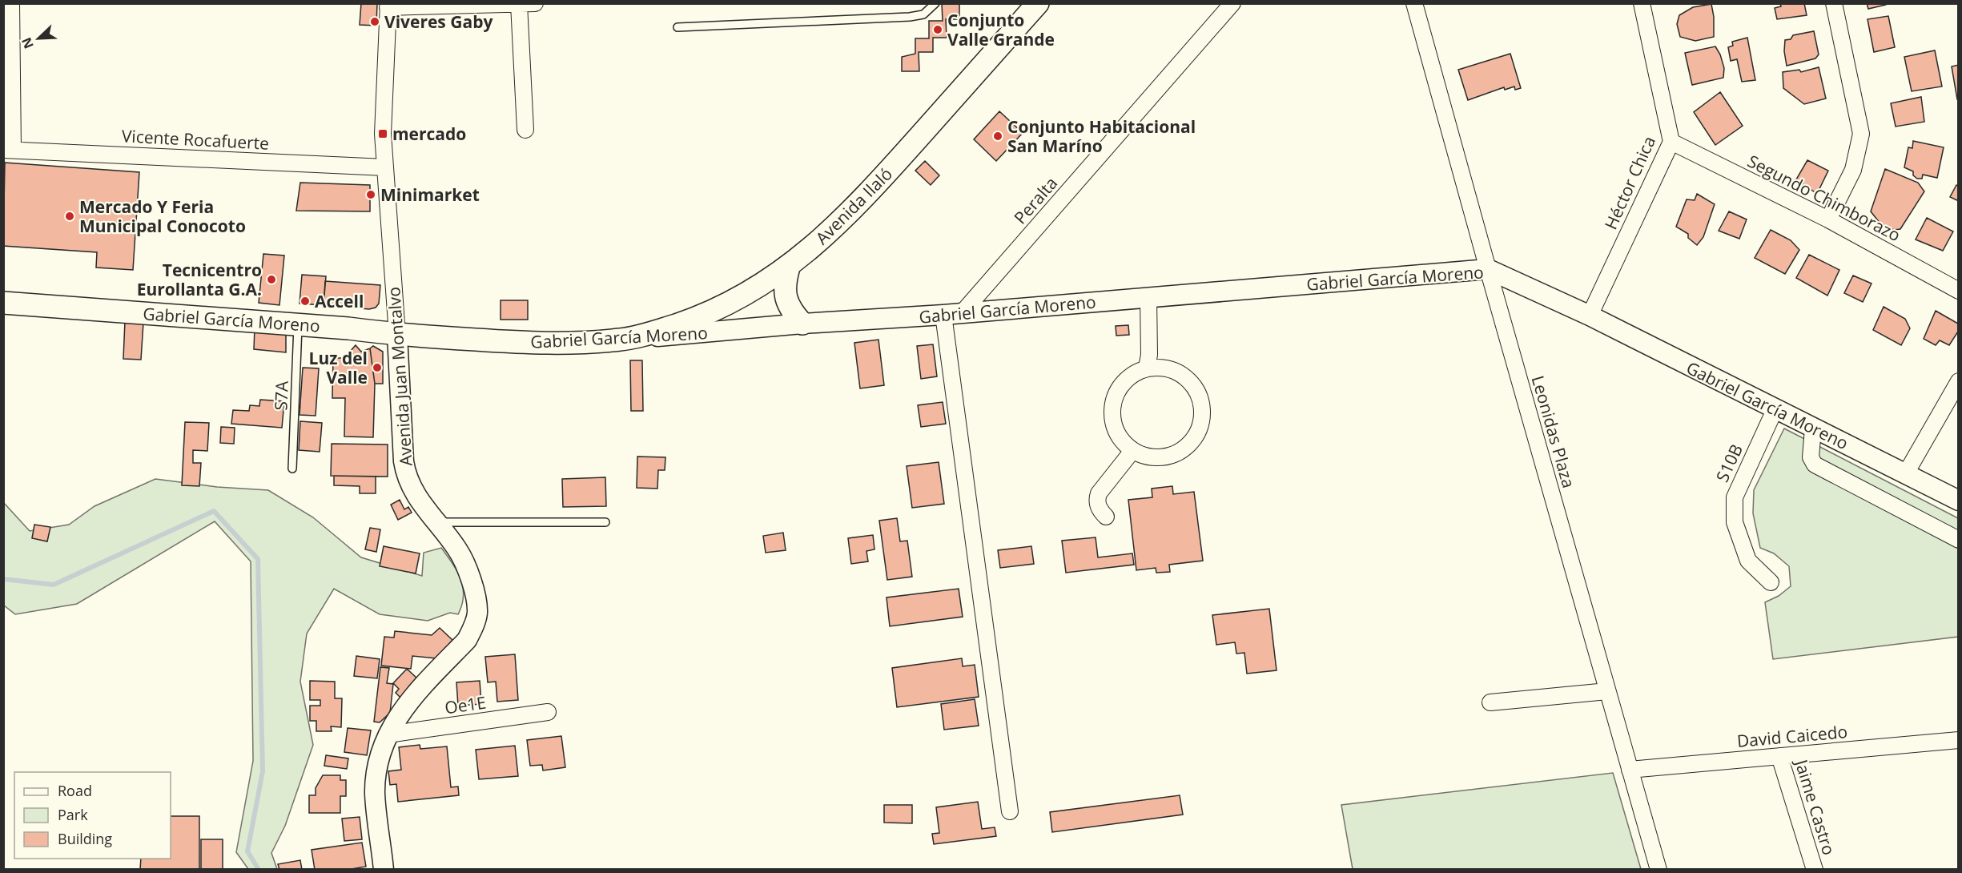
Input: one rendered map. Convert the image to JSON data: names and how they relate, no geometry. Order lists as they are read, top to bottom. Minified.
{"streets":{"main road":["Avenida Ilaló","Gabriel García Moreno"],"street":["Vicente Rocafuerte","Héctor Chica","Segundo Chimborazo","Peralta","Avenida Juan Montalvo","Leonidas Plaza","S10B","Oe1E","David Caicedo","Jaime Castro"],"lane":["S7A"]},"crossings":[["Vicente Rocafuerte","Avenida Juan Montalvo"],["Héctor Chica","Segundo Chimborazo"],["Héctor Chica","Gabriel García Moreno"],["Peralta","Gabriel García Moreno"],["Avenida Ilaló","Gabriel García Moreno"],["Gabriel García Moreno","Avenida Juan Montalvo"],["Gabriel García Moreno","S7A"],["Gabriel García Moreno","Leonidas Plaza"],["Gabriel García Moreno","S10B"],["Avenida Juan Montalvo","Oe1E"],["Leonidas Plaza","David Caicedo"],["David Caicedo","Jaime Castro"]],"places":{"other":["Viveres Gaby","Conjunto Valle Grande","Conjunto Habitacional San Maríno","Minimarket","Mercado Y Feria Municipal Conocoto","Tecnicentro Eurollanta G.A.","Accell","Luz del Valle"],"transit":["mercado"]},"legend":["Road","Park","Building"],"north":"bottom left"}
